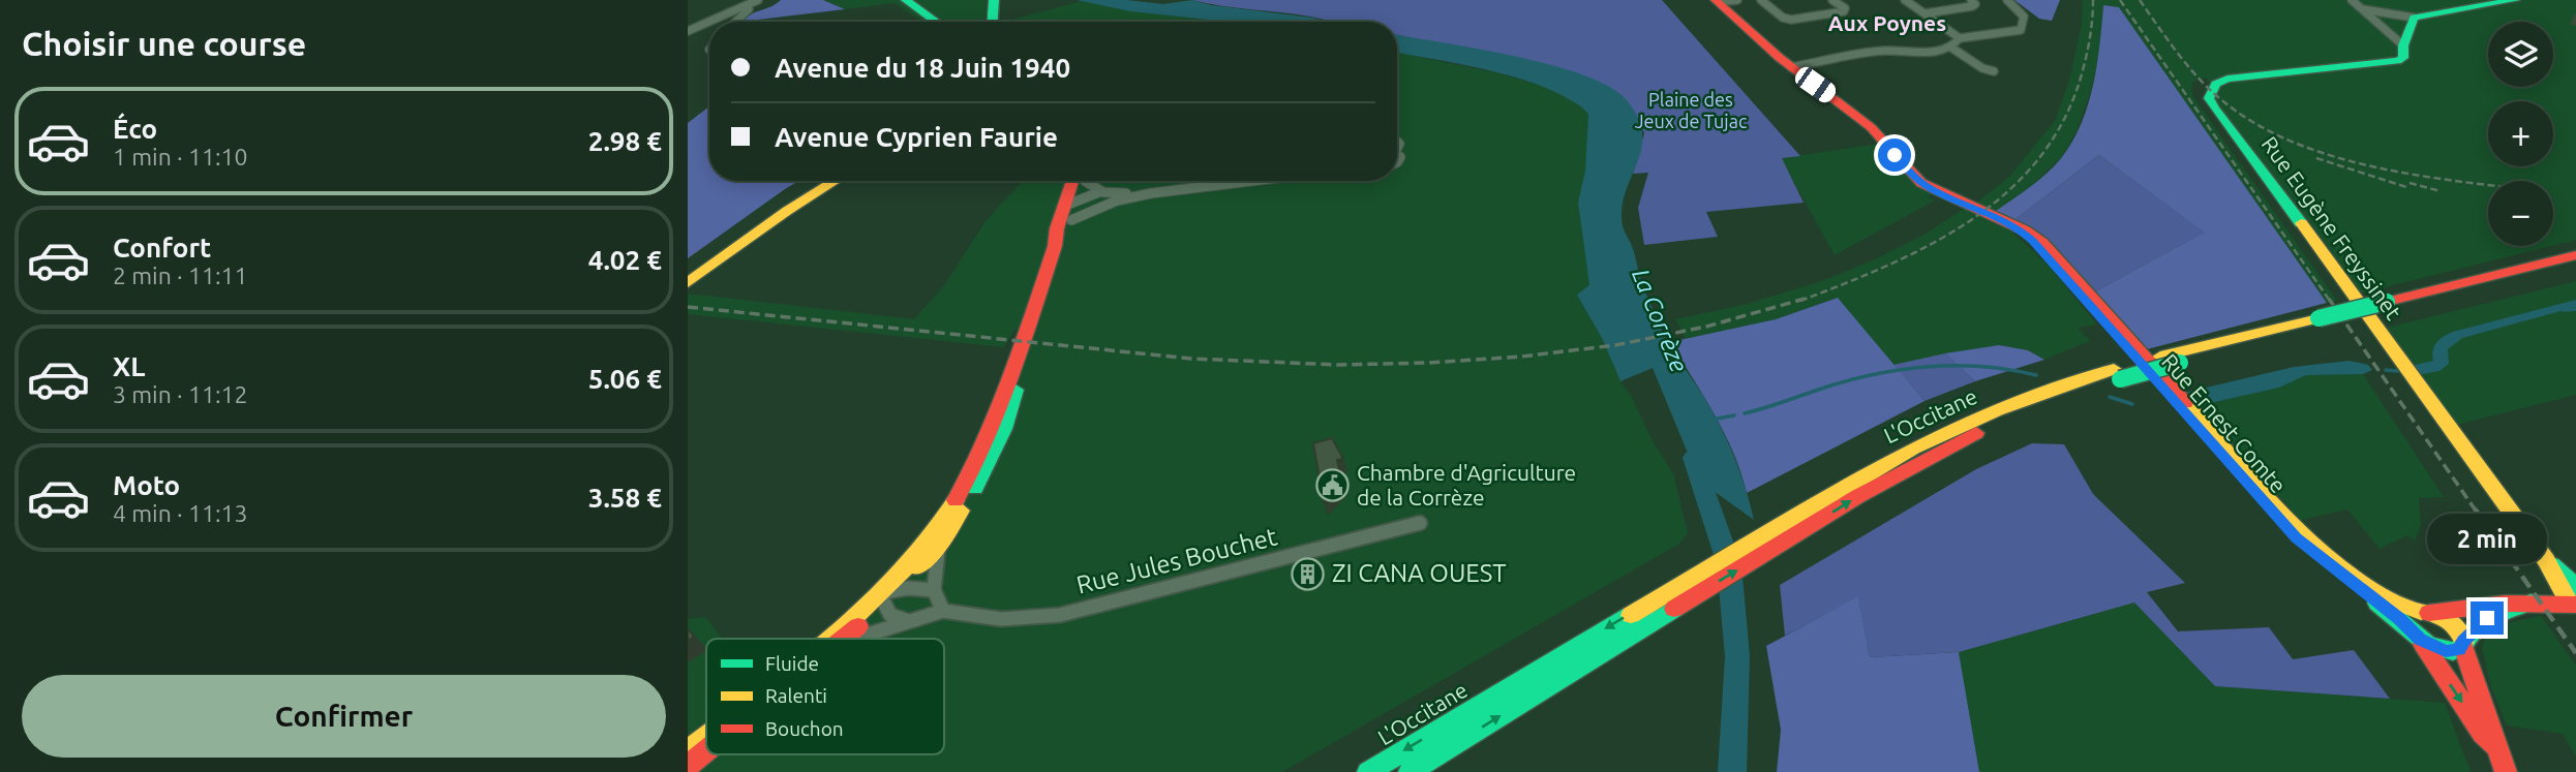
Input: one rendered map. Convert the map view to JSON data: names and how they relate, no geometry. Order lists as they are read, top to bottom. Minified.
{"streets":{"main road":["Rue Eugène Freyssinet","L'Occitane","Rue Ernest Comte"],"street":["Rue Jules Bouchet"]},"districts":["Aux Poynes"],"water":["La Corrèze"],"parks":["Plaine des Jeux de Tujac"],"places":{"public building":["Chambre d'Agriculture de la Corrèze"],"building":["ZI CANA OUEST"]},"legend":["Fluide","Ralenti","Bouchon"],"page":{"heading":"Choisir une course","map_buttons":["+","−"],"banner":["Avenue du 18 Juin 1940","Avenue Cyprien Faurie"],"list":[{"name":"Éco","note":"1 min · 11:10","value":"2.98 €"},{"name":"Confort","note":"2 min · 11:11","value":"4.02 €"},{"name":"XL","note":"3 min · 11:12","value":"5.06 €"},{"name":"Moto","note":"4 min · 11:13","value":"3.58 €"}],"bubble":"2 min","buttons":"Confirmer"}}
